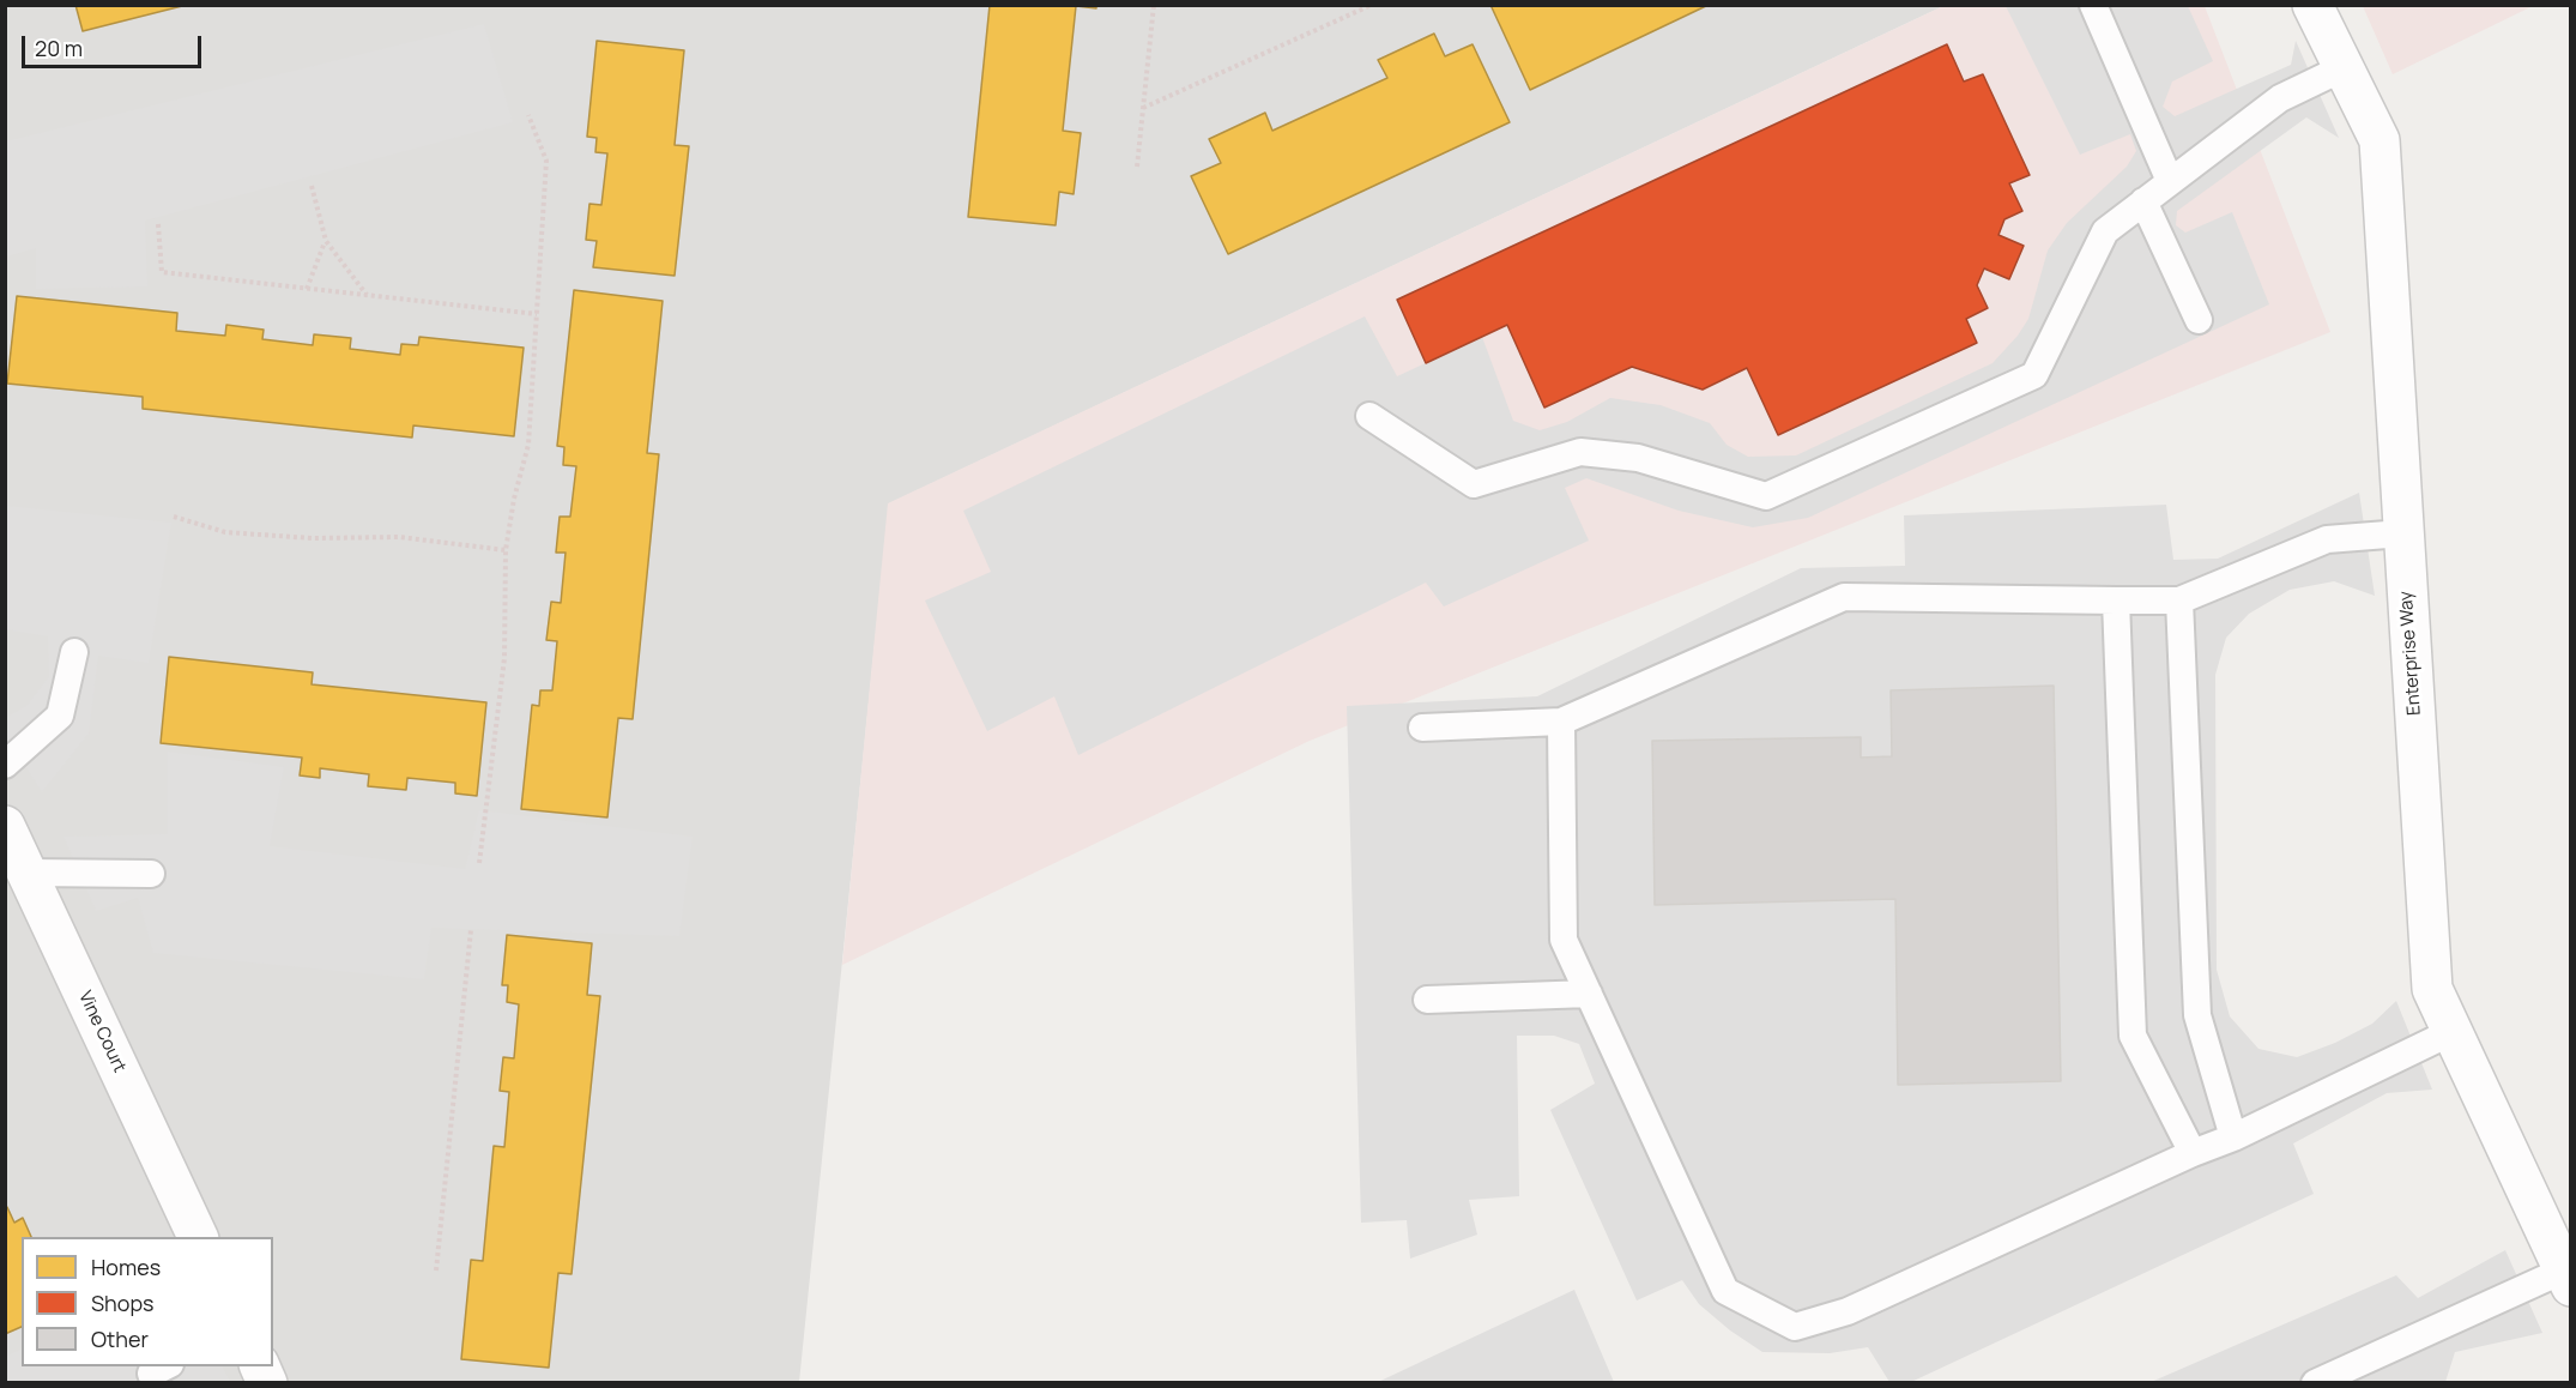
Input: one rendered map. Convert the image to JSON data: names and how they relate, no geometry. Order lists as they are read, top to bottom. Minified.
{"streets":{"street":["Enterprise Way","Vine Court"]},"legend":["Homes","Shops","Other"],"scale_bar":"20 m"}
